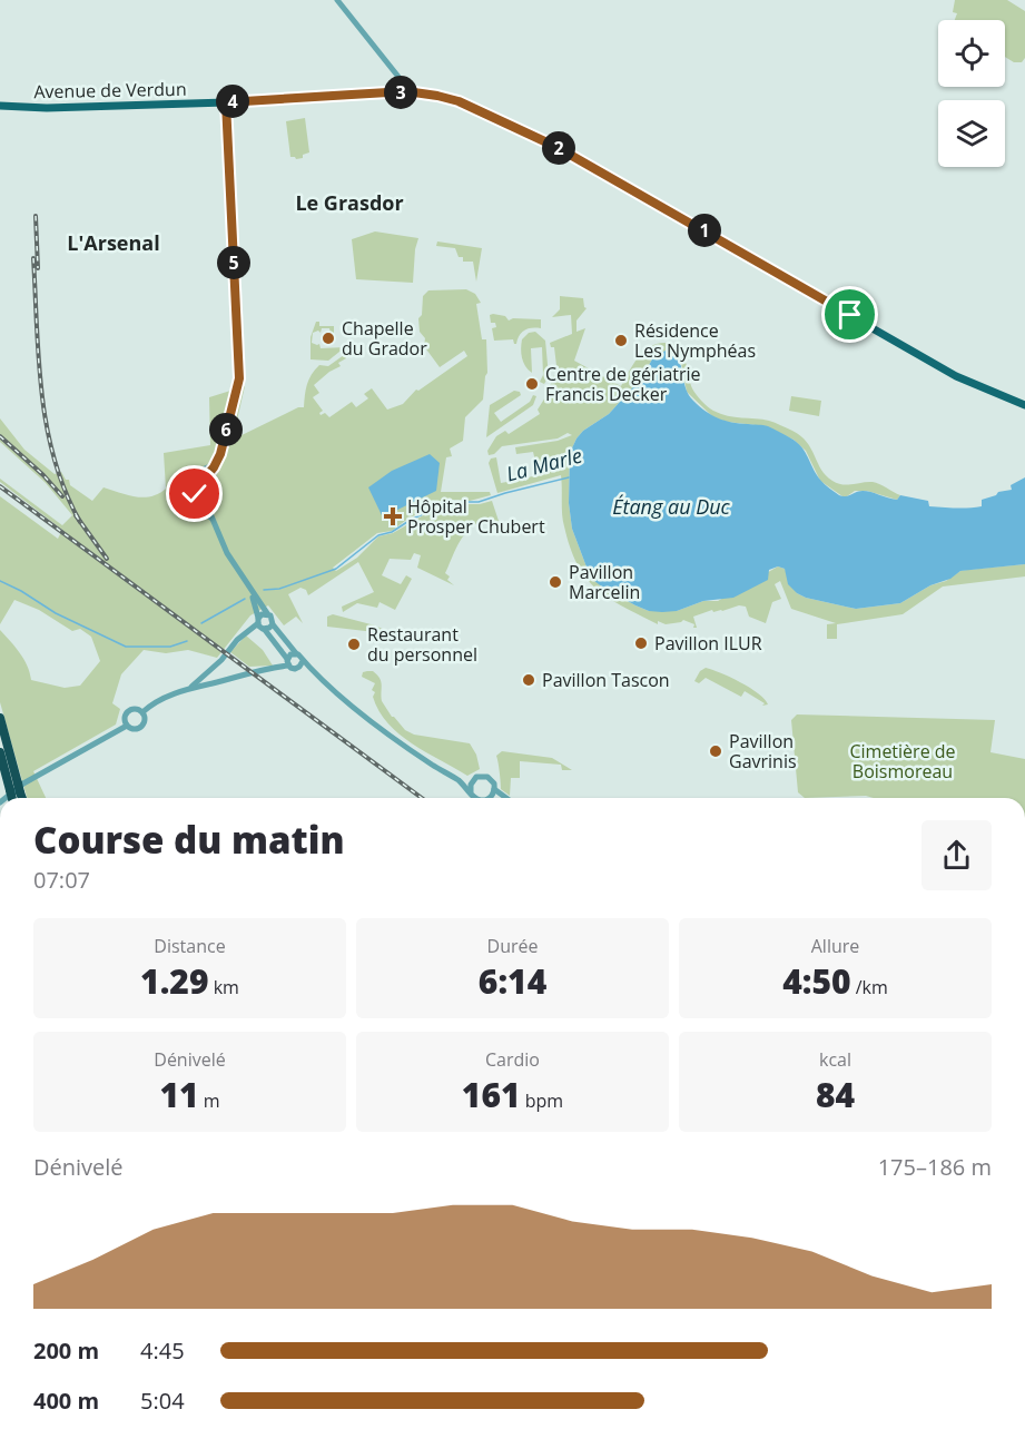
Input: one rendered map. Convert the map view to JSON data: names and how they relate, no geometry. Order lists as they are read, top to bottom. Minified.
{"streets":{"main road":["Avenue de Verdun"]},"districts":["Le Grasdor","L'Arsenal"],"water":["La Marle","Étang au Duc"],"parks":["Cimetière de Boismoreau"],"places":{"other":["Chapelle du Grador","Résidence Les Nymphéas","Centre de gériatrie Francis Decker","Pavillon Marcelin","Pavillon ILUR","Restaurant du personnel","Pavillon Tascon","Pavillon Gavrinis"],"health":["Hôpital Prosper Chubert"]},"page":{"pins":["3","4","2","1","5","6"],"heading":["Course du matin","07:07"],"stats":[["Distance","1.29 km"],["Durée","6:14"],["Allure","4:50 /km"],["Dénivelé","11 m"],["Cardio","161 bpm"],["kcal","84"]],"chart":["Dénivelé","175–186 m"],"list":[{"name":"200 m","note":"4:45"},{"name":"400 m","note":"5:04"}]}}
